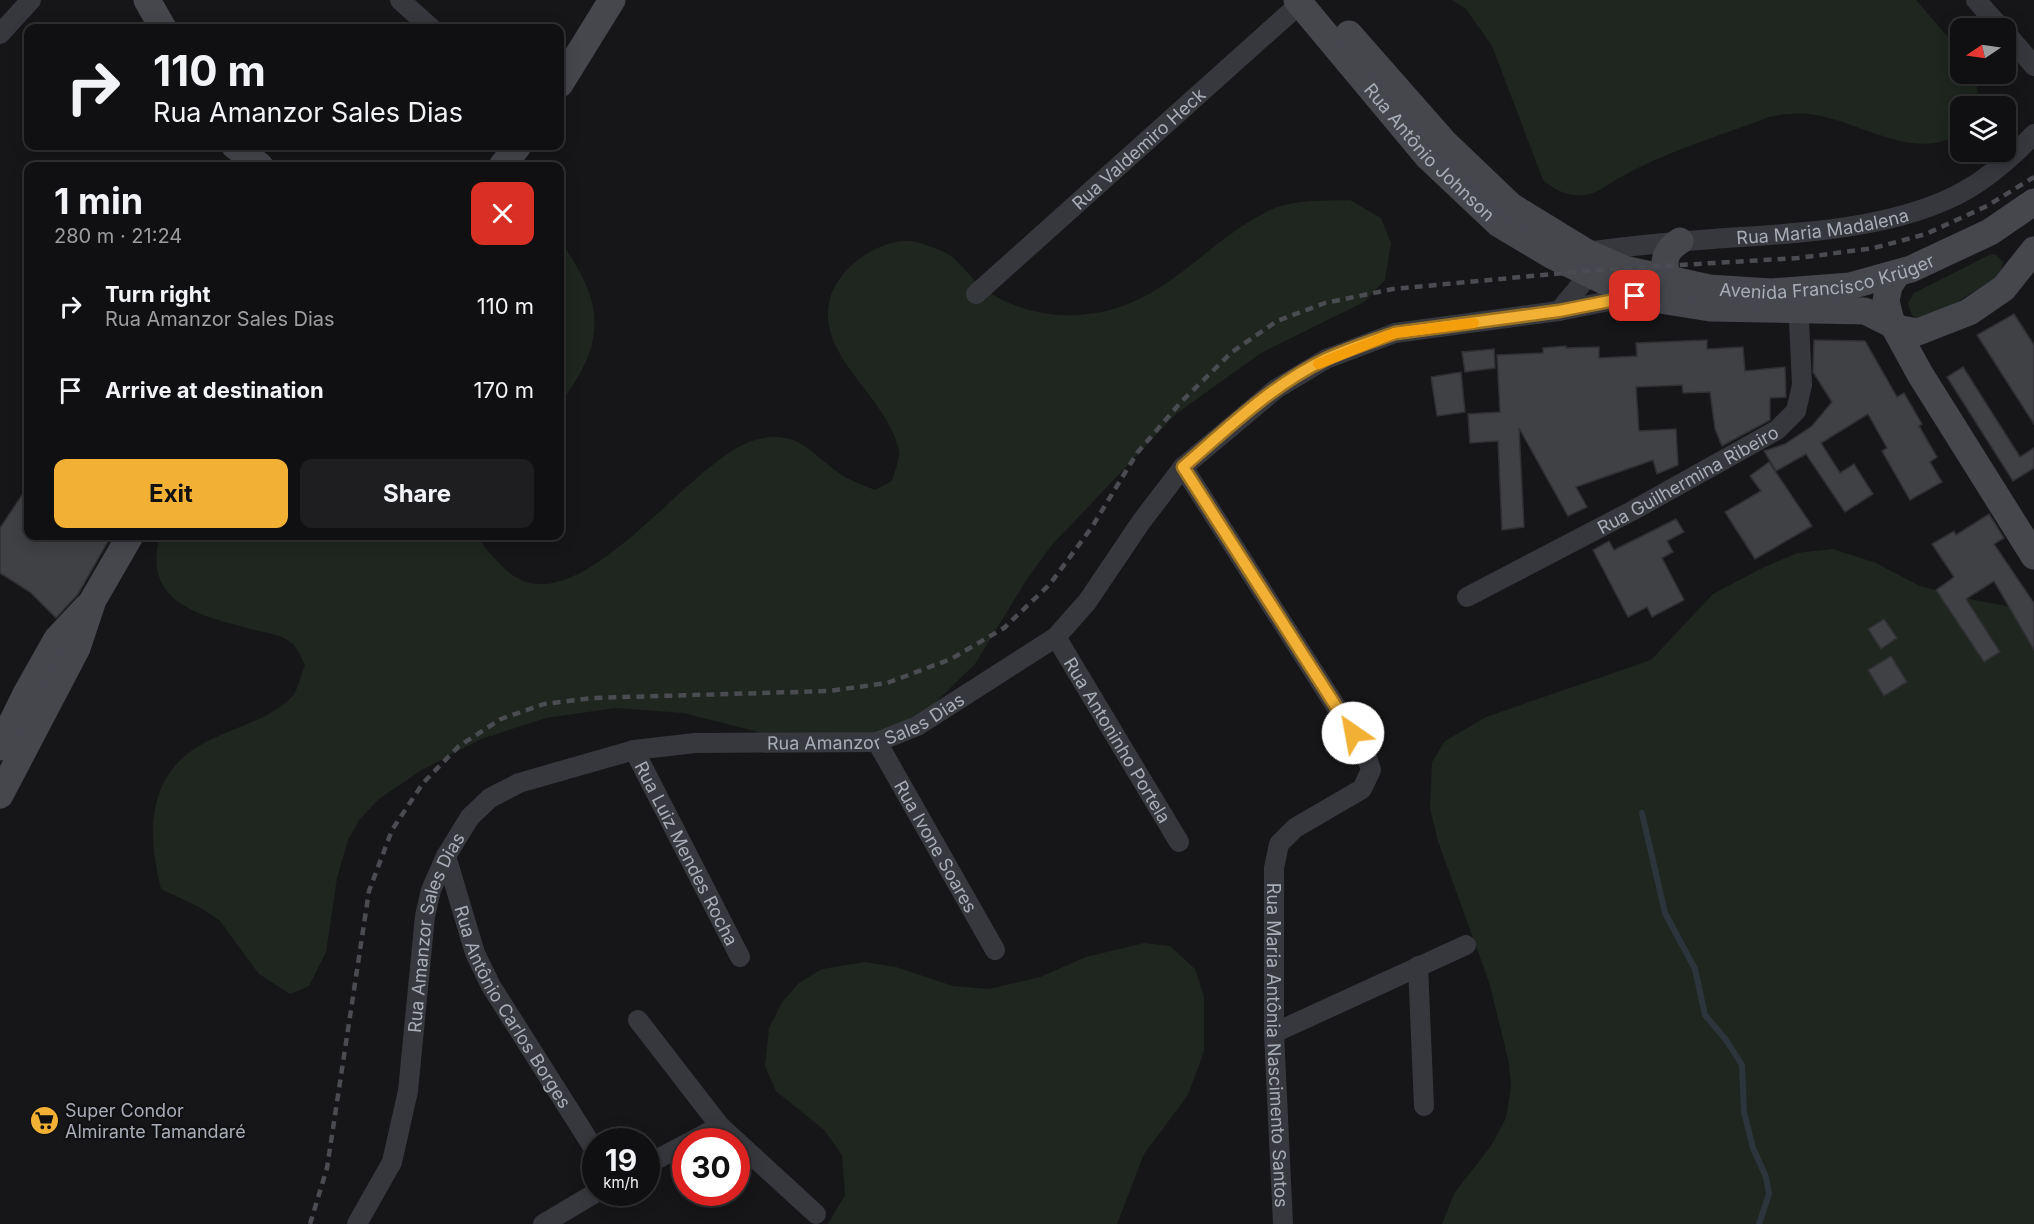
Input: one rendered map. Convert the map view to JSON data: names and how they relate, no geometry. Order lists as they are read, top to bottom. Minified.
{"streets":{"main road":["Rua Antônio Johnson","Avenida Francisco Krüger"],"street":["Rua Valdemiro Heck","Rua Maria Madalena","Rua Guilhermina Ribeiro","Rua Amanzor Sales Dias","Rua Antoninho Portela","Rua Ivone Soares","Rua Luiz Mendes Rocha","Rua Antônio Carlos Borges","Rua Maria Antônia Nascimento Santos"]},"crossings":[["Rua Valdemiro Heck","Rua Antônio Johnson"],["Rua Antônio Johnson","Rua Maria Madalena"],["Rua Antônio Johnson","Avenida Francisco Krüger"],["Rua Maria Madalena","Avenida Francisco Krüger"],["Avenida Francisco Krüger","Rua Guilhermina Ribeiro"],["Avenida Francisco Krüger","Rua Amanzor Sales Dias"],["Rua Amanzor Sales Dias","Rua Antoninho Portela"],["Rua Amanzor Sales Dias","Rua Ivone Soares"],["Rua Amanzor Sales Dias","Rua Luiz Mendes Rocha"],["Rua Amanzor Sales Dias","Rua Antônio Carlos Borges"],["Rua Amanzor Sales Dias","Rua Maria Antônia Nascimento Santos"]],"places":{"supermarket":["Super Condor Almirante Tamandaré"]},"north":"left","page":{"turn":["110 m","Rua Amanzor Sales Dias"],"heading":["1 min","280 m · 21:24"],"list":[{"name":"Turn right","note":"Rua Amanzor Sales Dias","value":"110 m"},{"name":"Arrive at destination","value":"170 m"}],"buttons":["Exit","Share"],"speed":"19 km/h","limit":"30"}}
